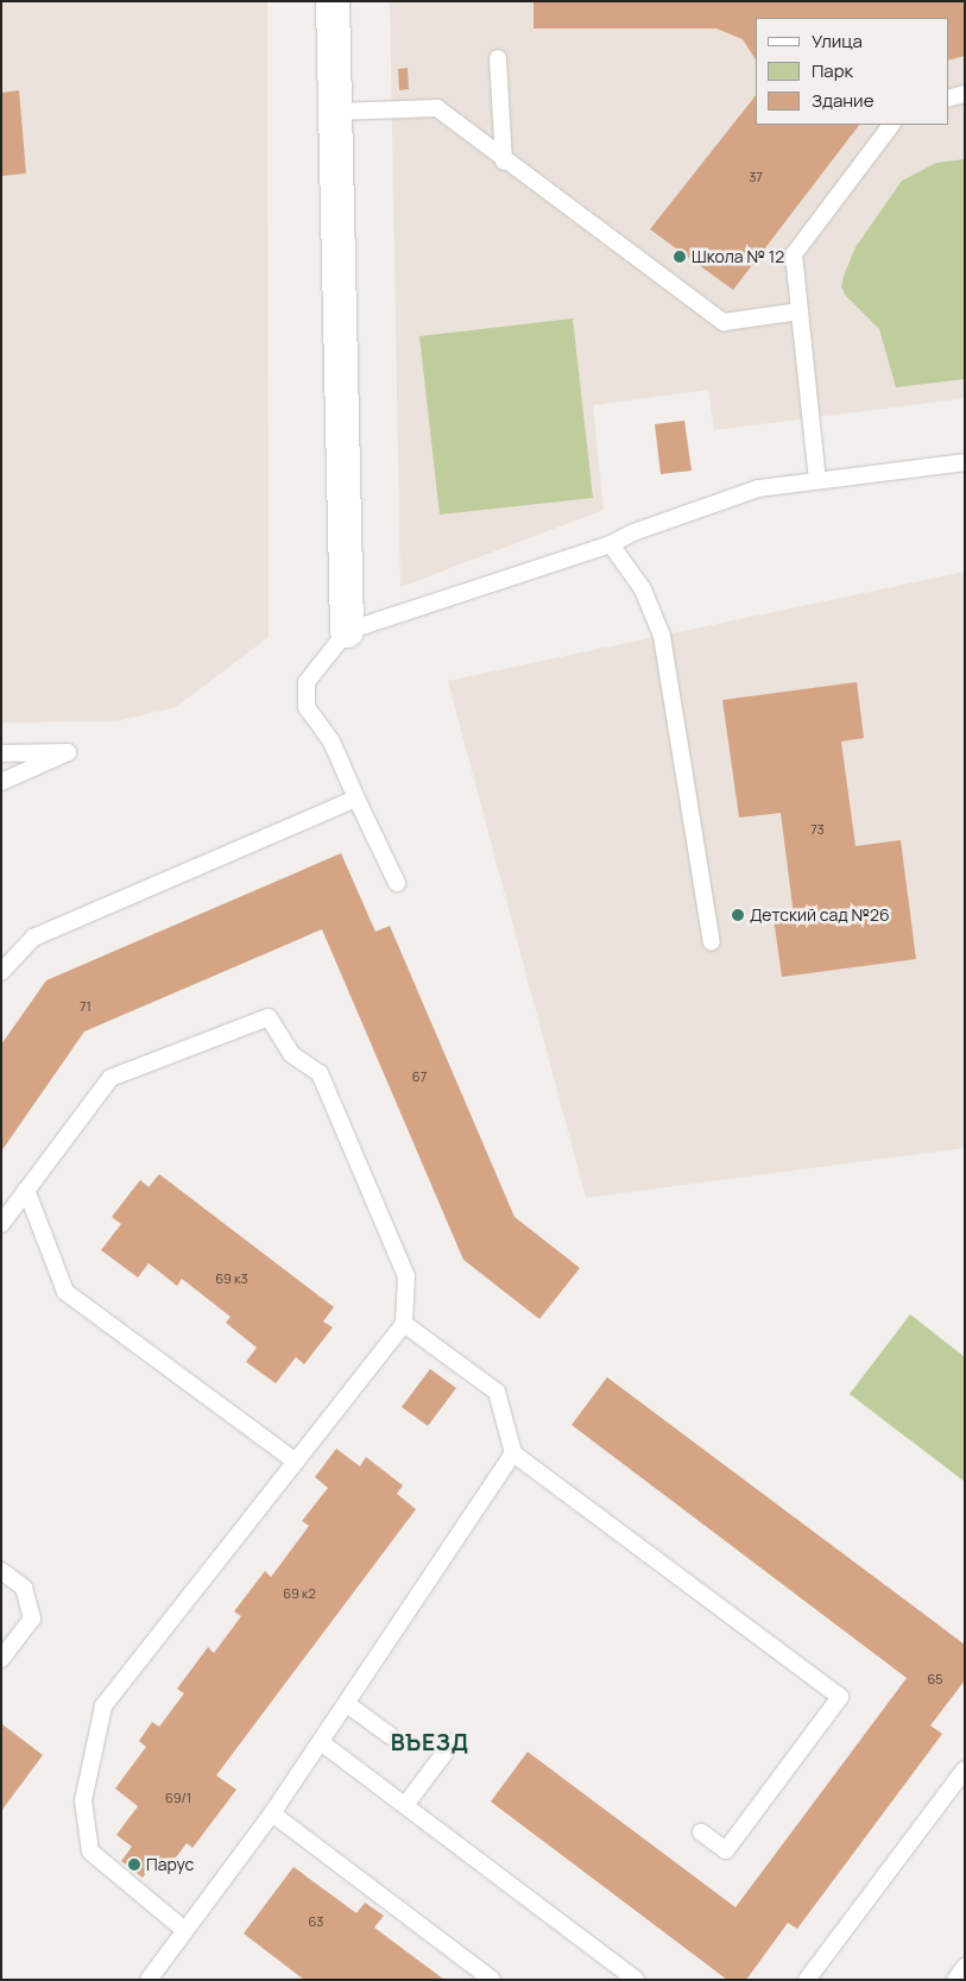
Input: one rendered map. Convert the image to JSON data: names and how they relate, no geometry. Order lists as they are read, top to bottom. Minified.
{"districts":["ВЪЕЗД"],"places":["Школа № 12","Детский сад №26","Парус"],"house_numbers":["37","73","71","67","69 к3","69 к2","65","69/1","63"],"legend":["Улица","Парк","Здание"]}
